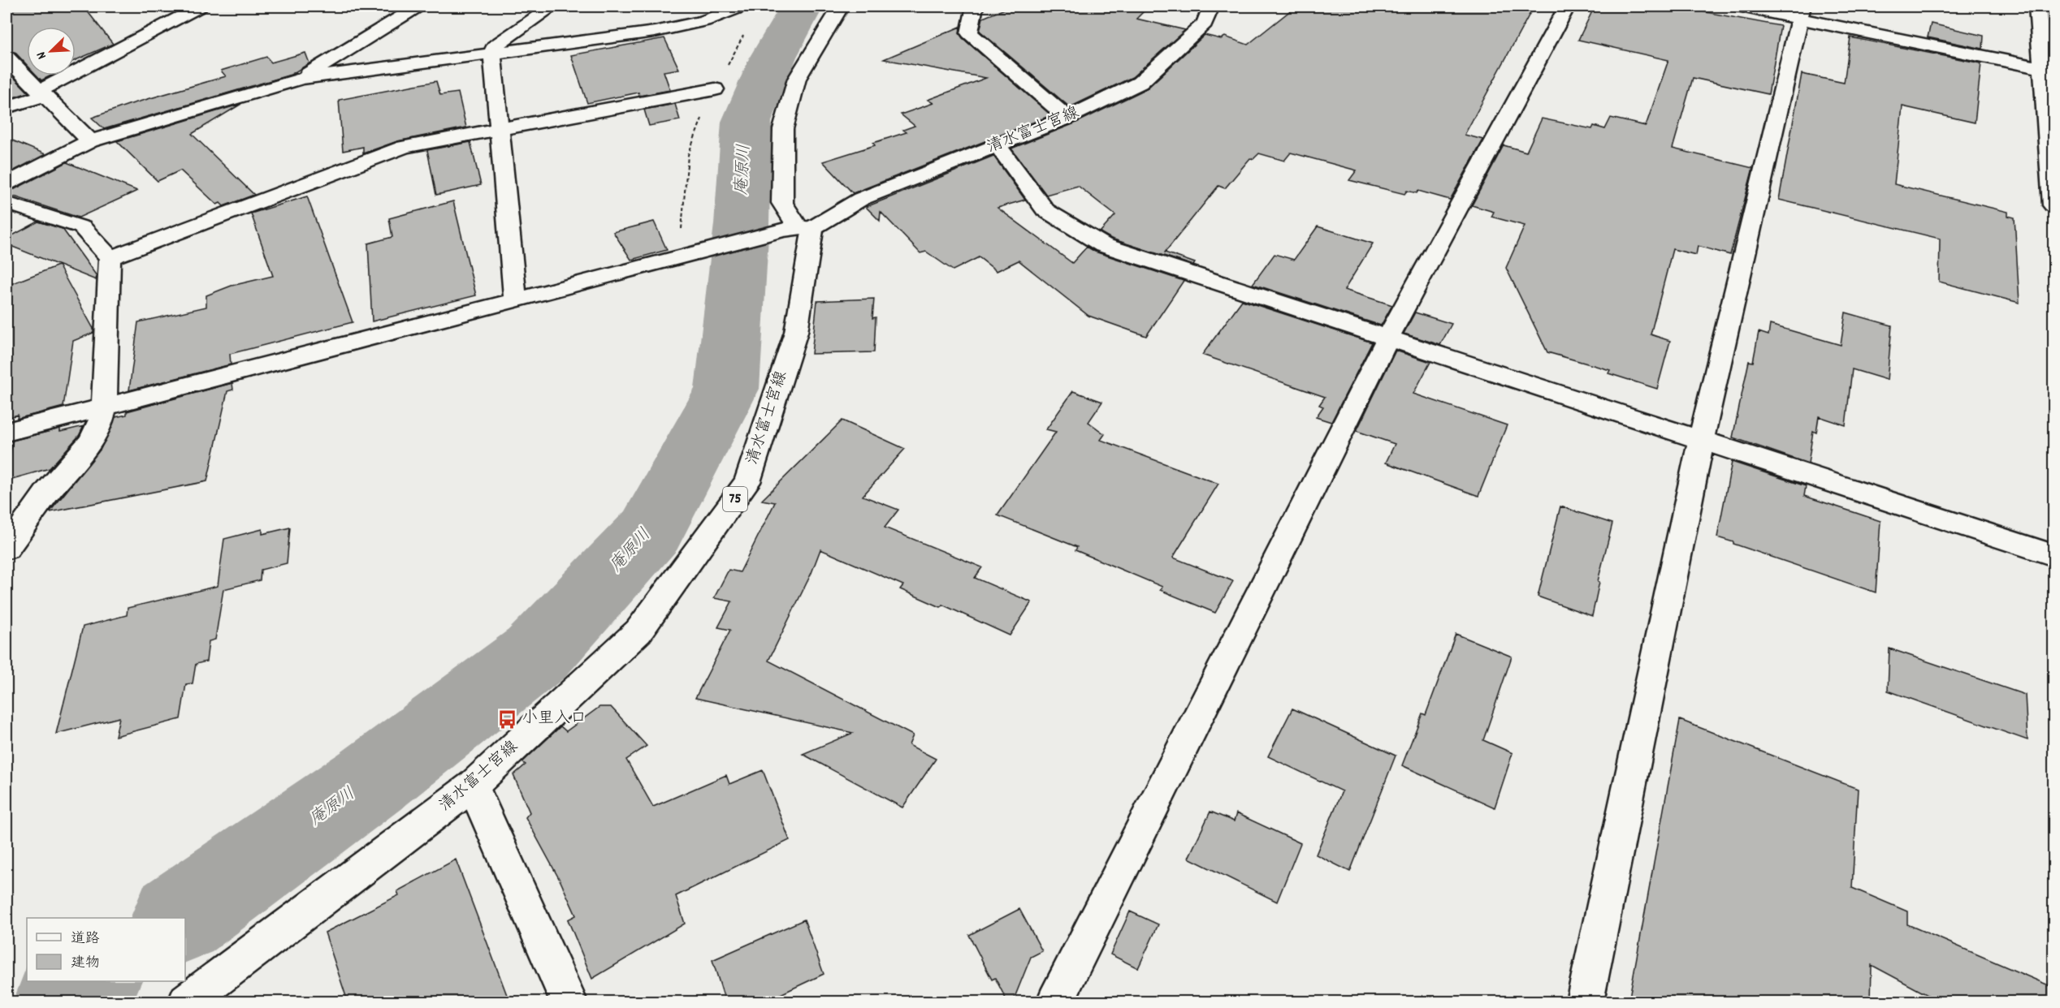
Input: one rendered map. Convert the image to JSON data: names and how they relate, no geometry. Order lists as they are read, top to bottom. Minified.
{"streets":{"street":["清水富士宮線","75"]},"water":["庵原川"],"places":{"bus stop":["小里入口"]},"legend":["道路","建物"],"north":"bottom left"}
